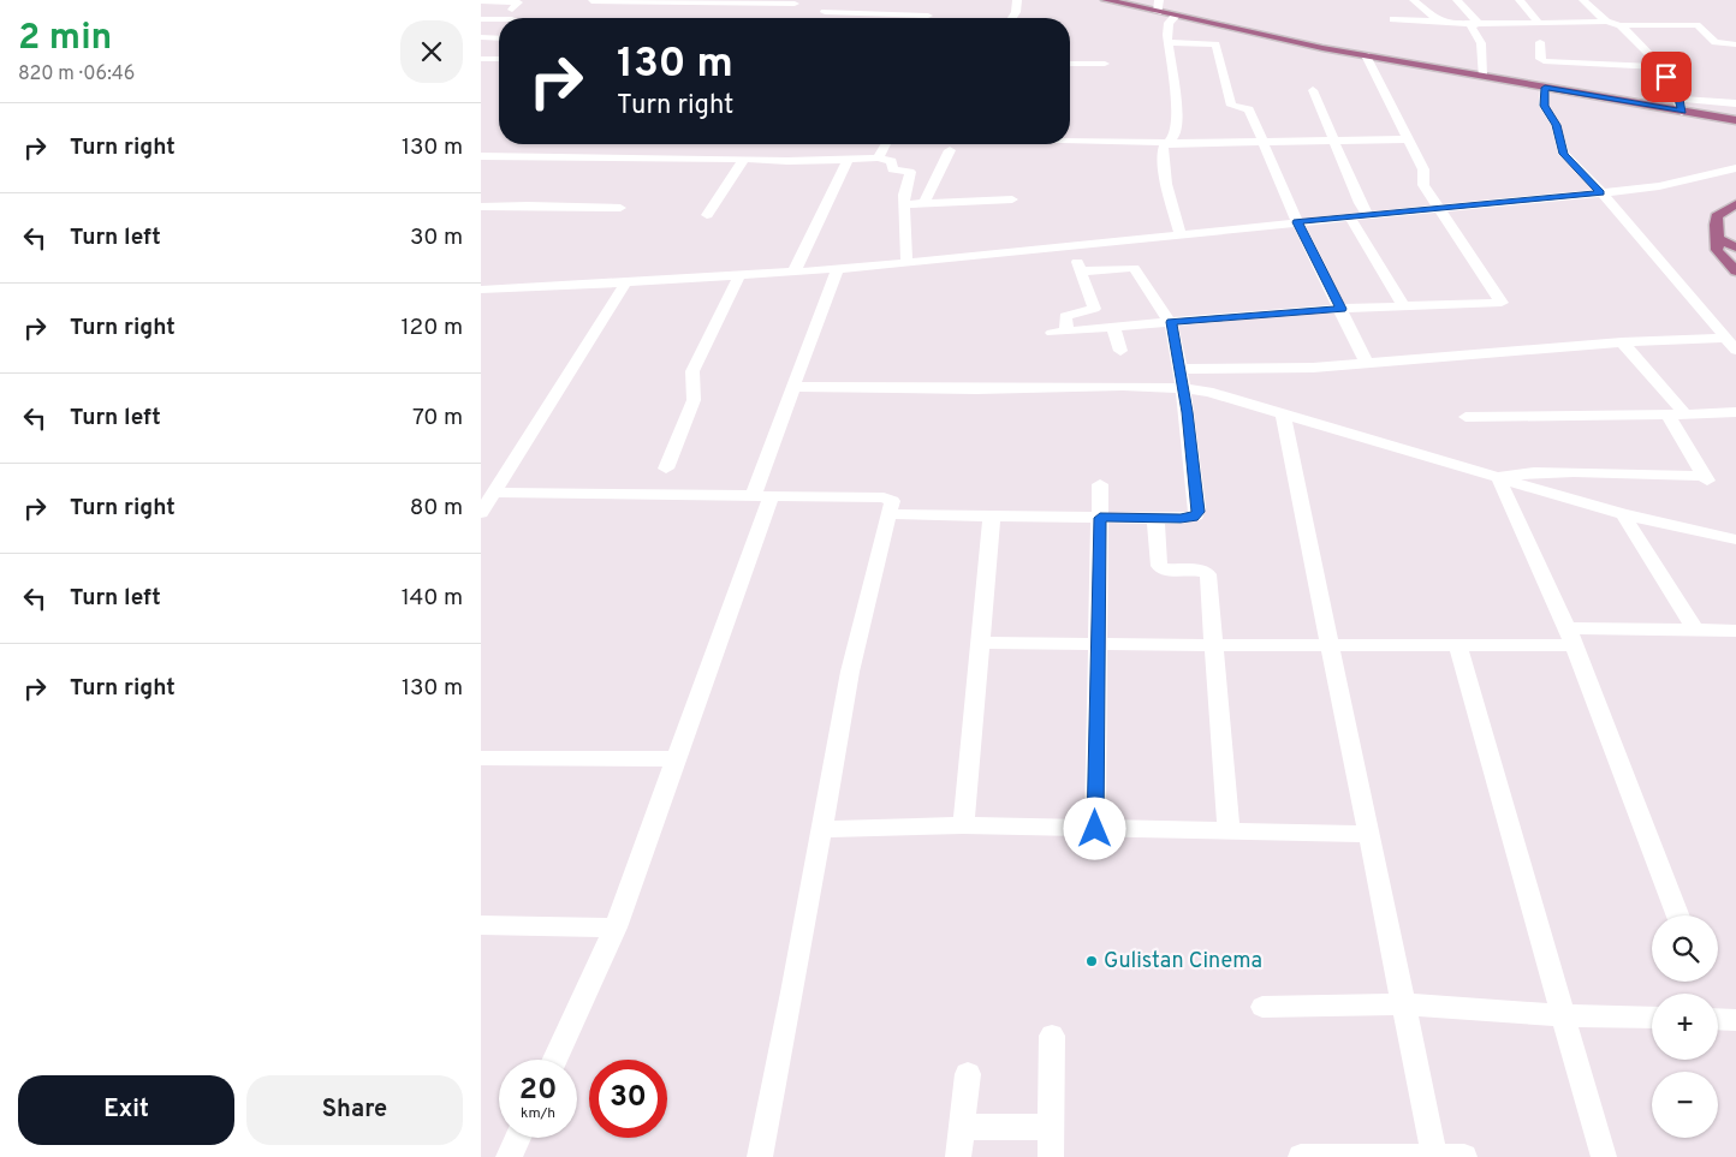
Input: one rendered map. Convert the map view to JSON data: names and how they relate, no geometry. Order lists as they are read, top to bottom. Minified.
{"places":["Gulistan Cinema"],"page":{"heading":["2 min","820 m · 06:46"],"turn":["130 m","Turn right"],"list":[{"name":"Turn right","value":"130 m"},{"name":"Turn left","value":"30 m"},{"name":"Turn right","value":"120 m"},{"name":"Turn left","value":"70 m"},{"name":"Turn right","value":"80 m"},{"name":"Turn left","value":"140 m"},{"name":"Turn right","value":"130 m"}],"map_buttons":["+","−"],"speed":"20 km/h","limit":"30","buttons":["Exit","Share"]}}
